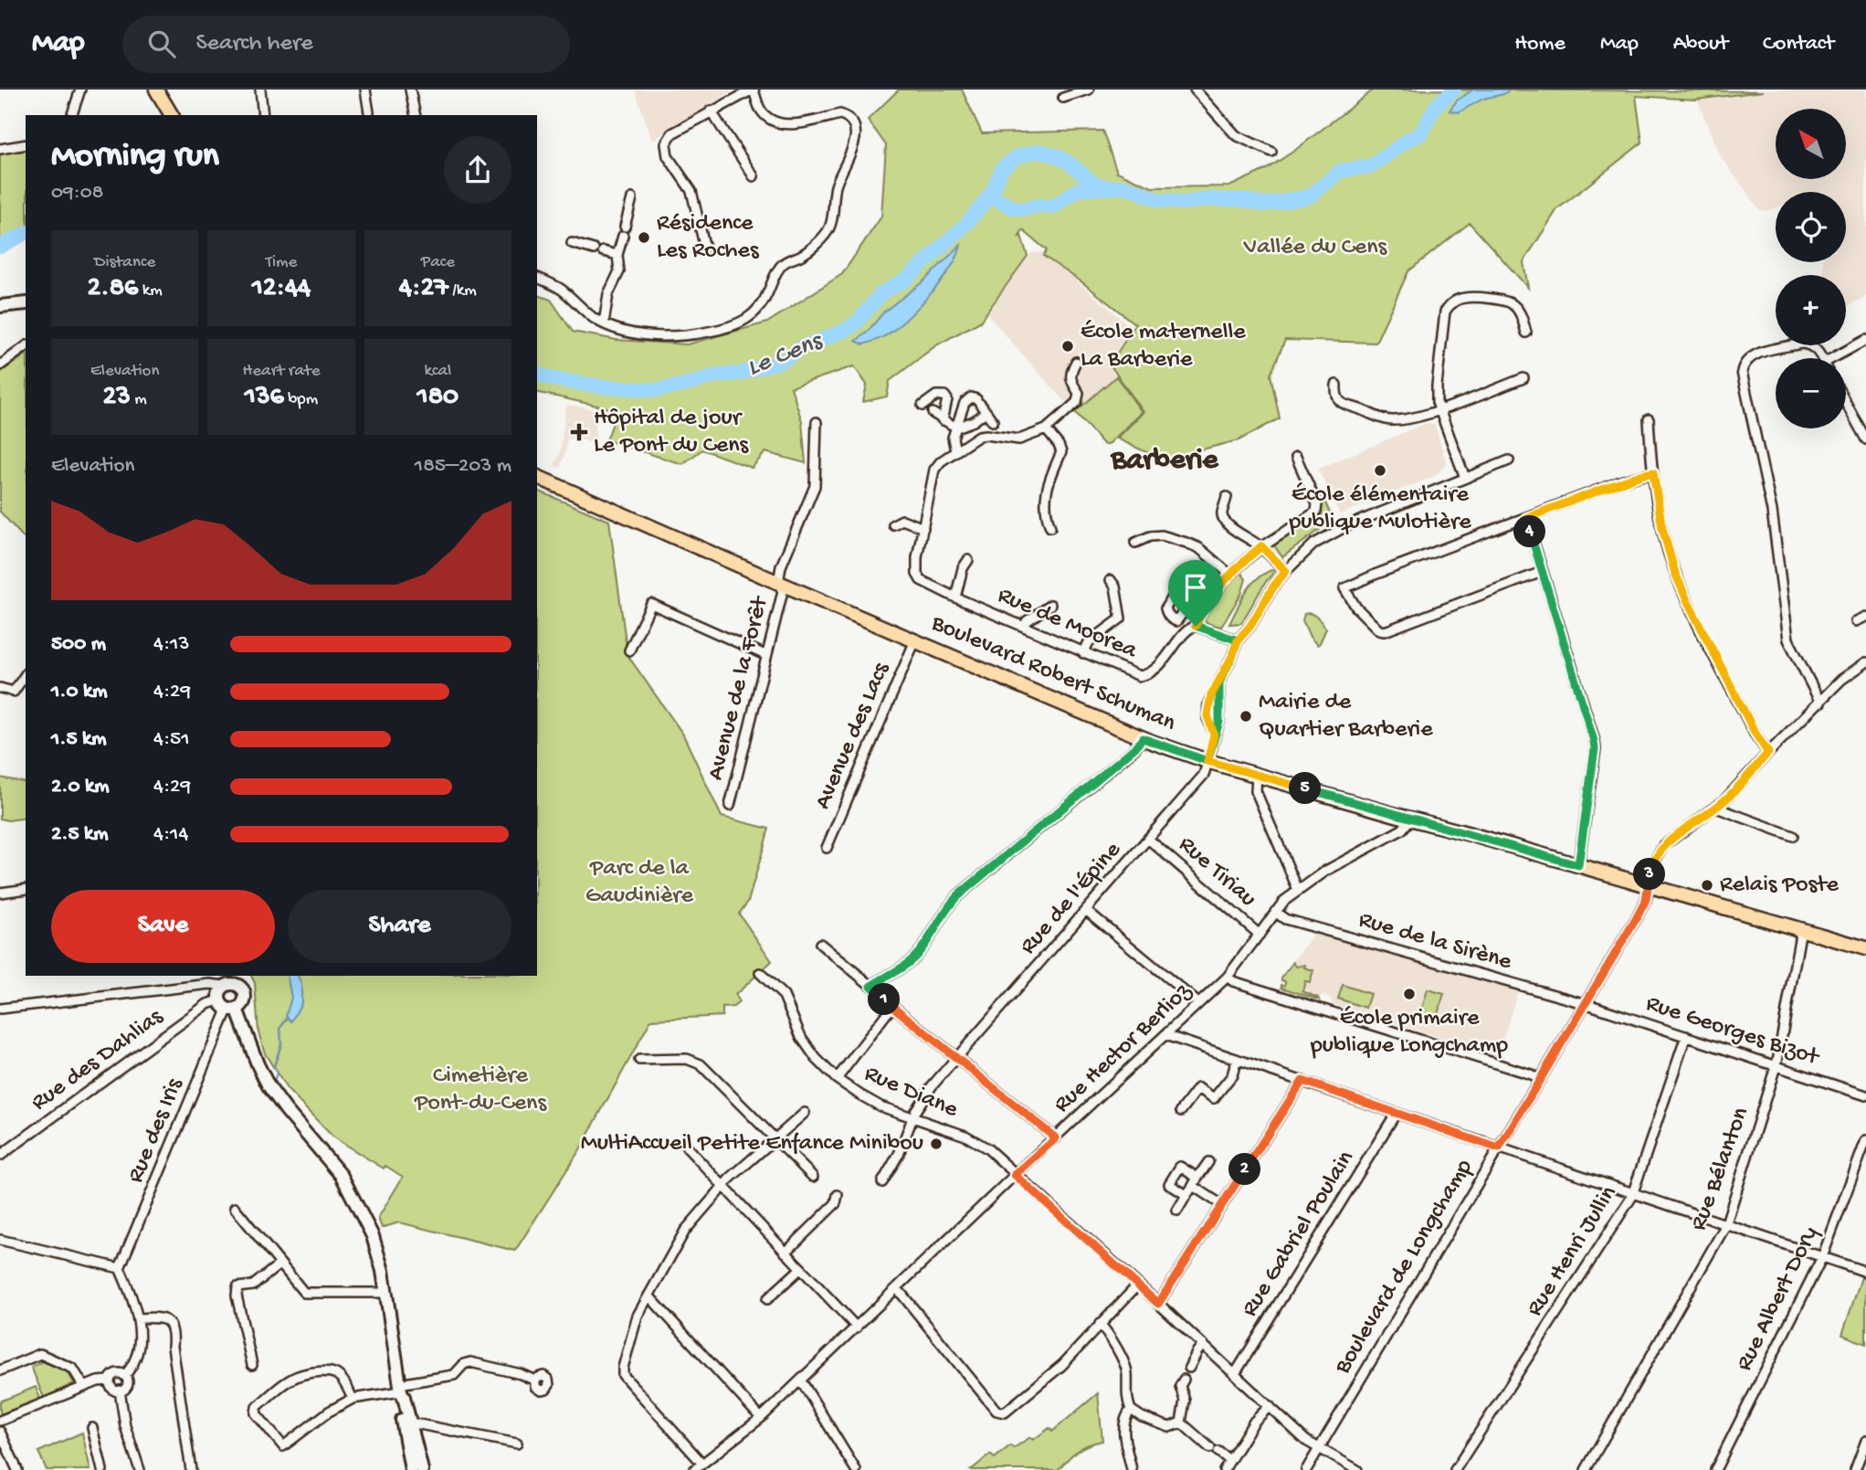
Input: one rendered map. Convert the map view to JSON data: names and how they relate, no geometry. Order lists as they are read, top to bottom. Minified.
{"streets":{"main road":["Boulevard Robert Schuman"],"street":["Rue de Moorea","Avenue de la Forêt","Avenue des Lacs","Rue Tiriau","Rue de l'Épine","Rue de la Sirène","Rue Georges Bizot","Rue Hector Berlioz","Rue des Dahlias","Rue Diane","Rue des Iris","Rue Bélanton","Rue Gabriel Poulain","Rue Henri Jullin","Boulevard de Longchamp","Rue Albert Dory"]},"crossings":[["Boulevard Robert Schuman","Avenue de la Forêt"],["Boulevard Robert Schuman","Avenue des Lacs"],["Boulevard Robert Schuman","Rue de l'Épine"],["Boulevard Robert Schuman","Rue Hector Berlioz"],["Boulevard Robert Schuman","Rue Bélanton"],["Boulevard Robert Schuman","Boulevard de Longchamp"],["Rue Tiriau","Rue de l'Épine"],["Rue Tiriau","Rue Hector Berlioz"],["Rue de l'Épine","Rue Diane"],["Rue de la Sirène","Rue Georges Bizot"],["Rue de la Sirène","Rue Hector Berlioz"],["Rue de la Sirène","Boulevard de Longchamp"],["Rue Georges Bizot","Rue Bélanton"],["Rue Georges Bizot","Rue Henri Jullin"],["Rue Georges Bizot","Boulevard de Longchamp"],["Rue Hector Berlioz","Rue Diane"],["Rue des Dahlias","Rue des Iris"],["Rue Diane","Rue Gabriel Poulain"],["Rue Diane","Boulevard de Longchamp"]],"districts":["Barberie"],"water":["Le Cens"],"parks":["Vallée du Cens","Parc de la Gaudinière","Cimetière Pont-du-Cens"],"places":{"other":["Résidence Les Roches","École maternelle La Barberie","École élémentaire publique Mulotière","Mairie de Quartier Barberie","Relais Poste","École primaire publique Longchamp","MultiAccueil Petite Enfance Minibou"],"health":["Hôpital de jour Le Pont du Cens"]},"north":"top left","page":{"header":"Map","search":"Search here","nav":["Home","Map","About","Contact"],"map_buttons":["+","−"],"heading":["Morning run","09:08"],"stats":[["Distance","2.86 km"],["Time","12:44"],["Pace","4:27 /km"],["Elevation","23 m"],["Heart rate","136 bpm"],["kcal","180"]],"chart":["Elevation","185–203 m"],"pins":["4","5","3","1","2"],"list":[{"name":"500 m","note":"4:13"},{"name":"1.0 km","note":"4:29"},{"name":"1.5 km","note":"4:51"},{"name":"2.0 km","note":"4:29"},{"name":"2.5 km","note":"4:14"}],"buttons":["Save","Share"]}}
